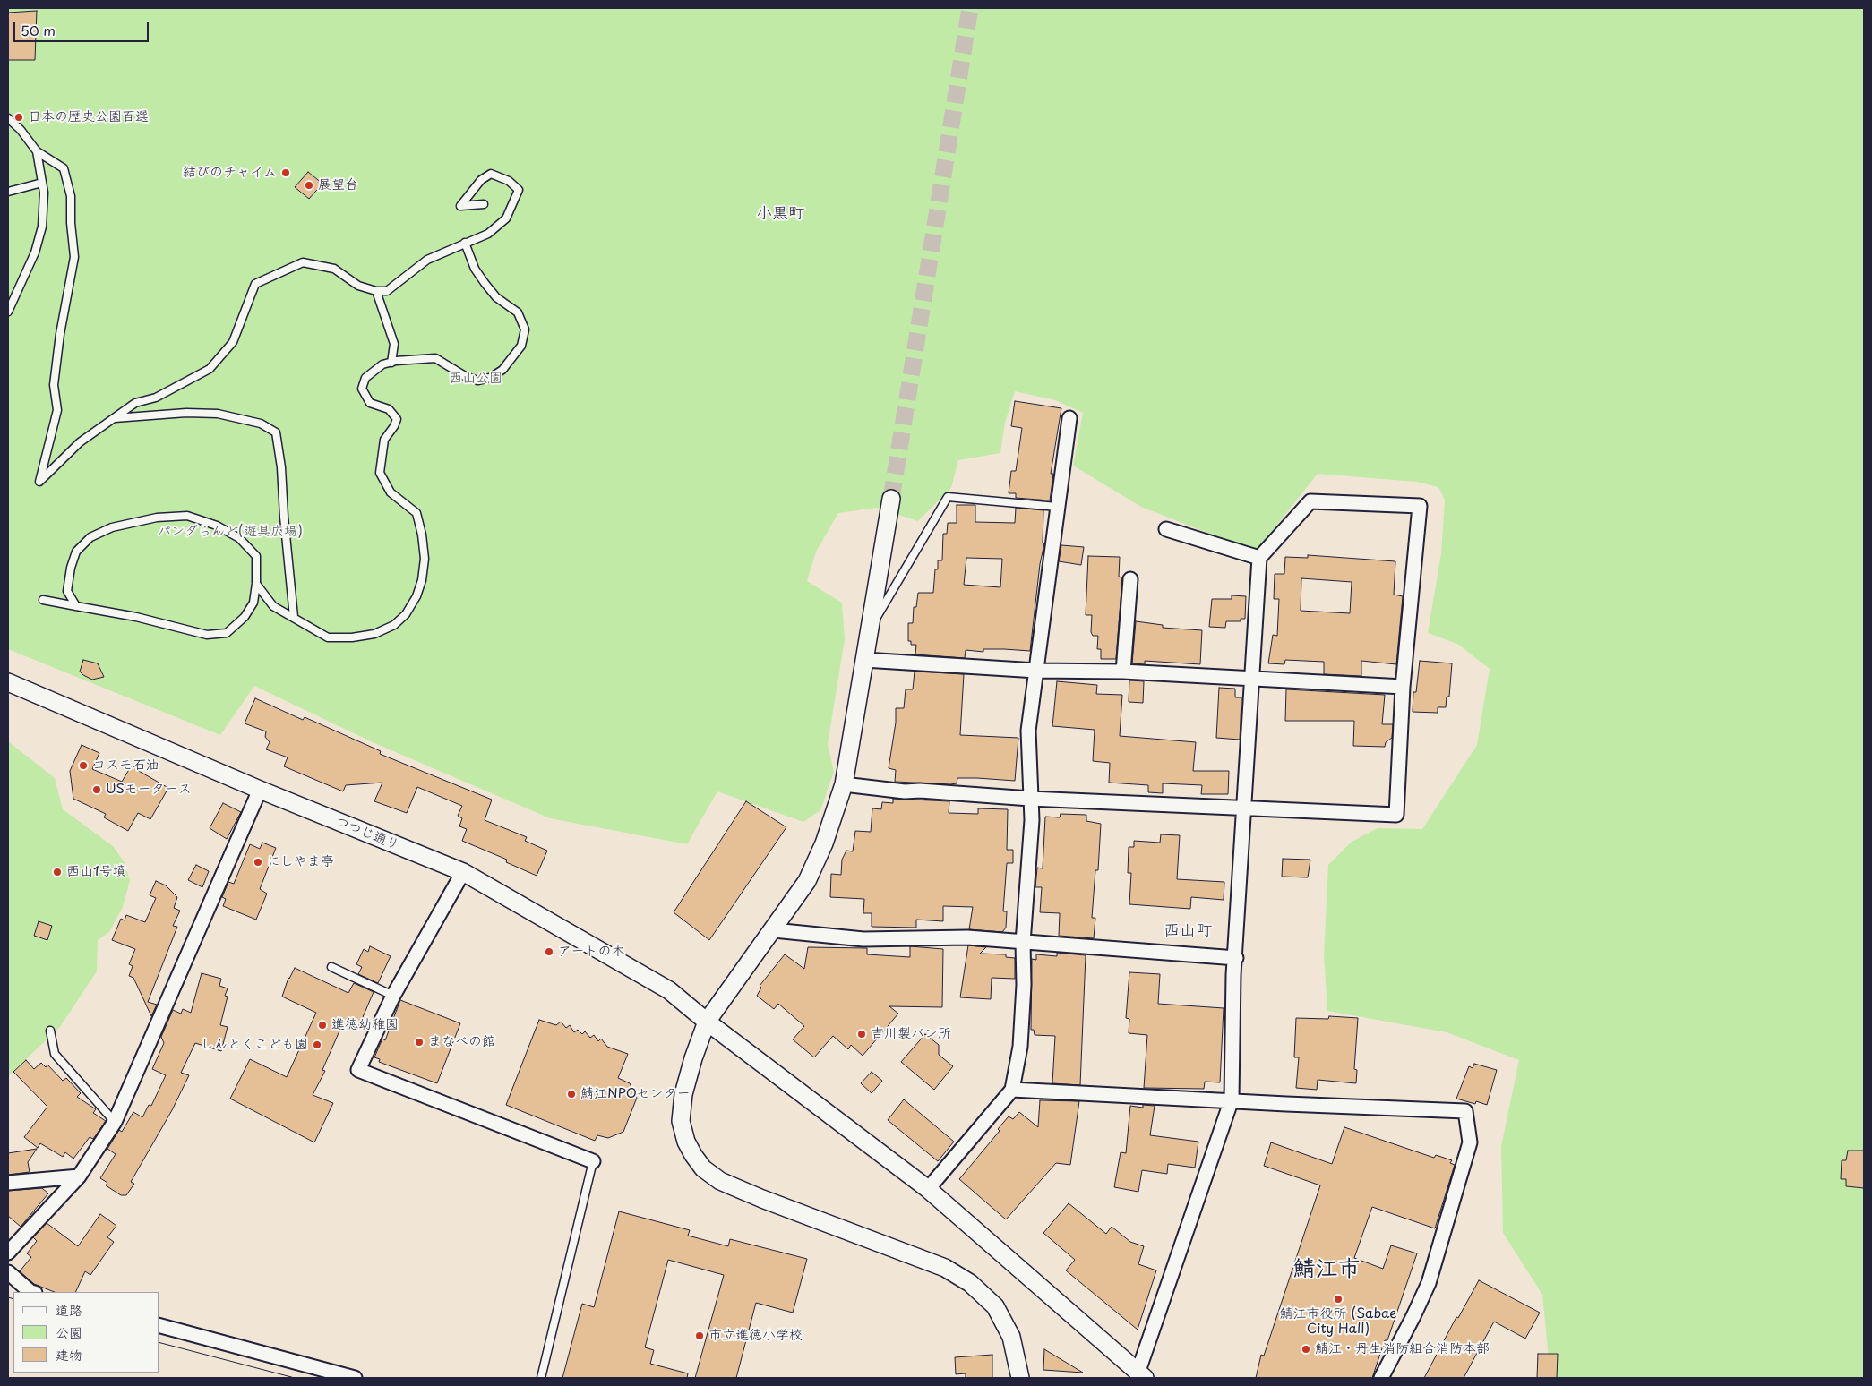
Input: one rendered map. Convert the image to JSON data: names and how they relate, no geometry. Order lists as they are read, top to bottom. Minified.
{"streets":{"street":["つつじ通り"]},"districts":["小黒町","西山町","鯖江市"],"parks":["西山公園","パンダらんど(遊具広場)"],"places":["日本の歴史公園百選","結びのチャイム","展望台","コスモ石油","USモータース","にしやま亭","西山1号墳","アートの木","進徳幼稚園","吉川製パン所","まなべの館","しんとくこども園","鯖江NPOセンター","鯖江市役所 (Sabae City Hall)","市立進徳小学校","鯖江・丹生消防組合消防本部"],"legend":["道路","公園","建物"],"scale_bar":"50 m"}
